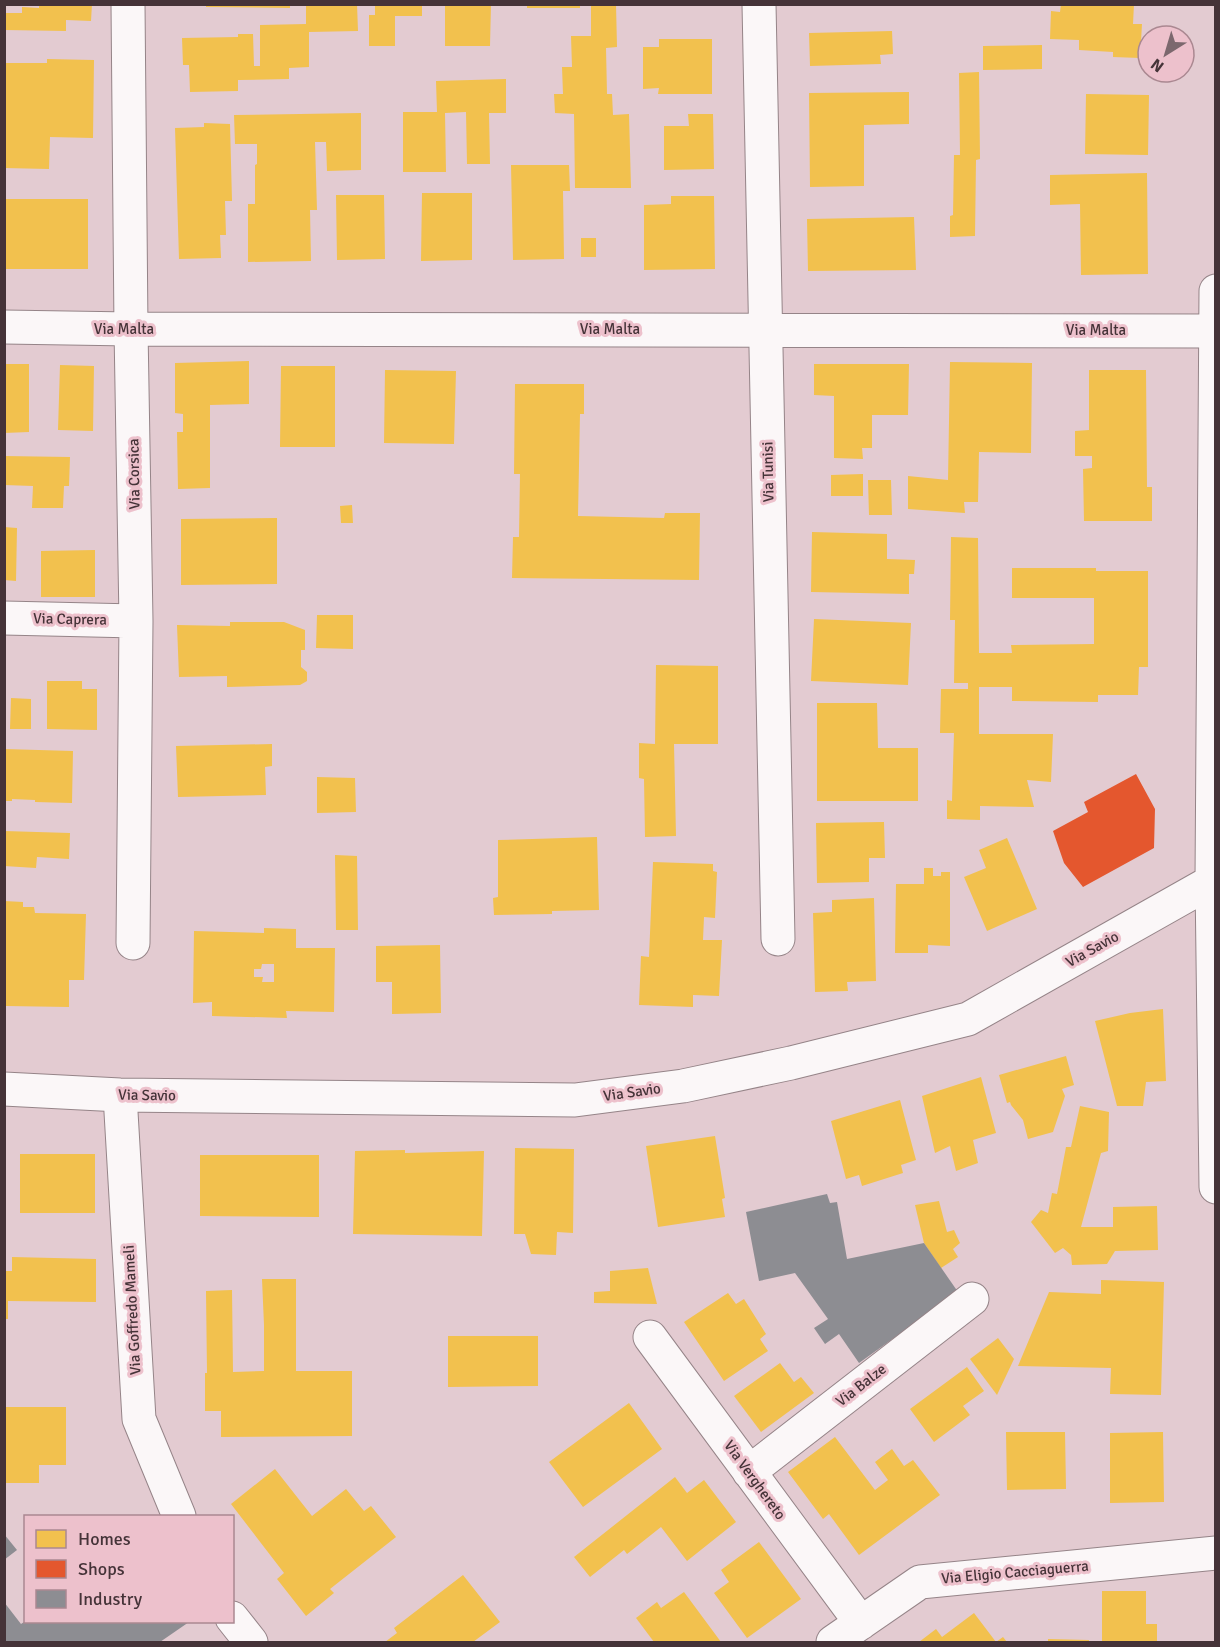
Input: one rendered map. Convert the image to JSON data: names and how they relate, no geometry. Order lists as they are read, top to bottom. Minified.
{"streets":{"street":["Via Malta","Via Tunisi","Via Corsica","Via Caprera","Via Savio","Via Goffredo Mameli","Via Balze","Via Verghereto","Via Eligio Cacciaguerra"]},"crossings":[["Via Malta","Via Tunisi"],["Via Malta","Via Corsica"],["Via Corsica","Via Caprera"],["Via Savio","Via Goffredo Mameli"],["Via Balze","Via Verghereto"],["Via Verghereto","Via Eligio Cacciaguerra"]],"legend":["Homes","Shops","Industry"],"north":"bottom left"}
